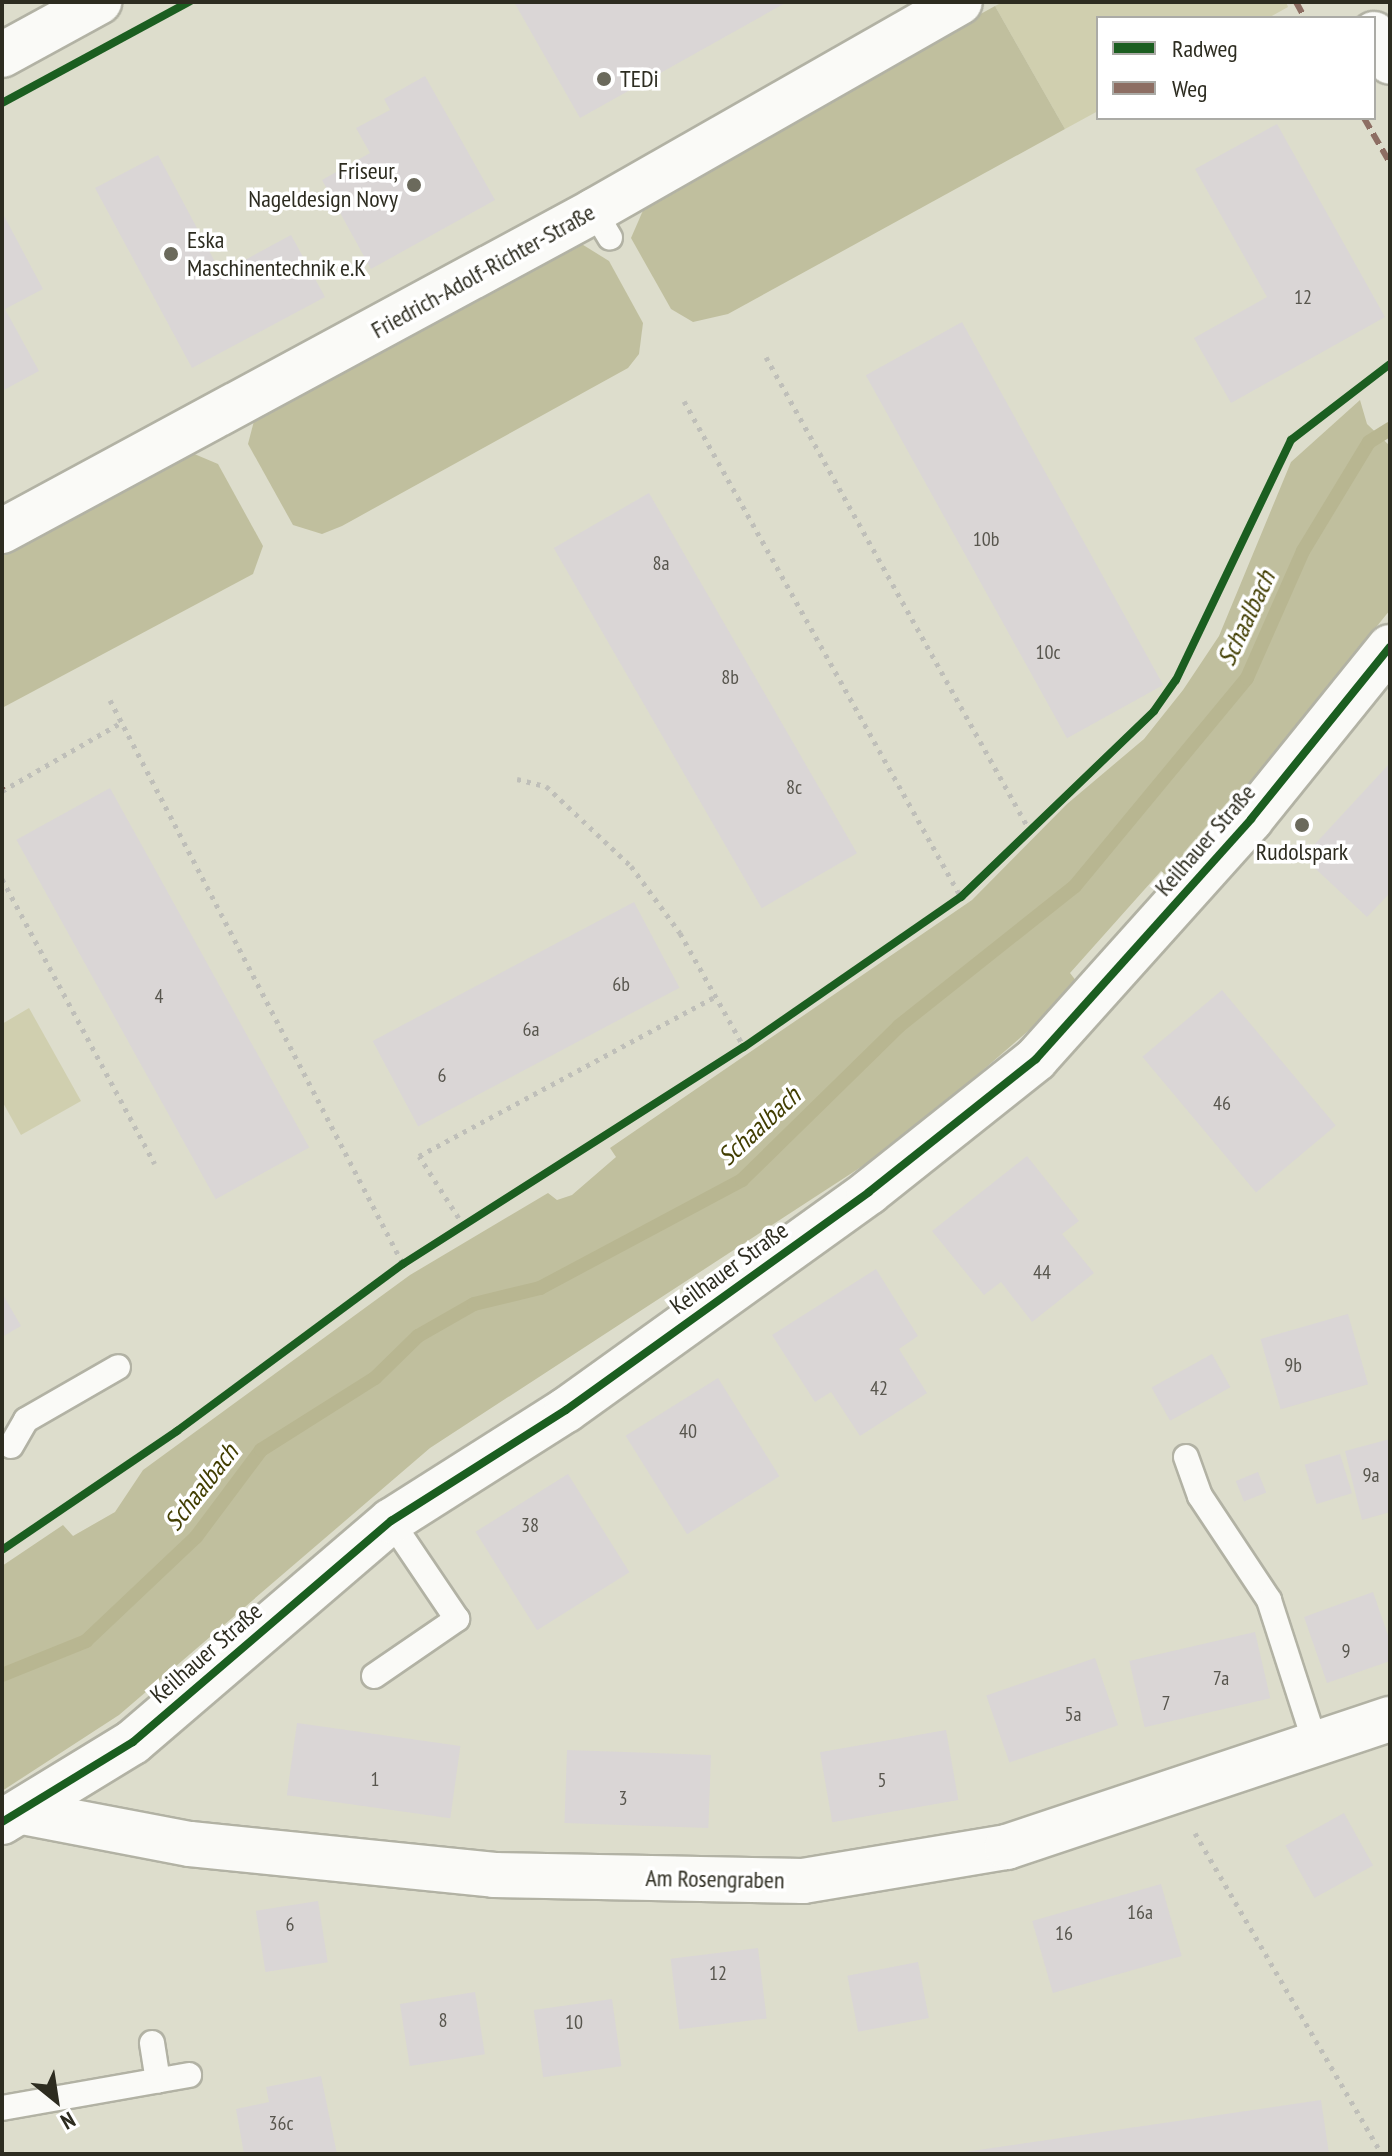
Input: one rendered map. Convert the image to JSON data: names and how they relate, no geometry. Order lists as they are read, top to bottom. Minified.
{"streets":{"street":["Friedrich-Adolf-Richter-Straße","Keilhauer Straße","Am Rosengraben"]},"crossings":[["Keilhauer Straße","Am Rosengraben"]],"water":["Schaalbach"],"places":["TEDi","Friseur, Nageldesign Novy","Eska Maschinentechnik e.K","Rudolspark"],"house_numbers":["12","10b","8a","10c","8b","8c","6b","4","6a","6","46","44","9b","42","40","9a","38","9","7a","7","5a","1","5","3","16a","6","16","12","8","10","36c"],"legend":["Radweg","Weg"],"north":"bottom right"}
